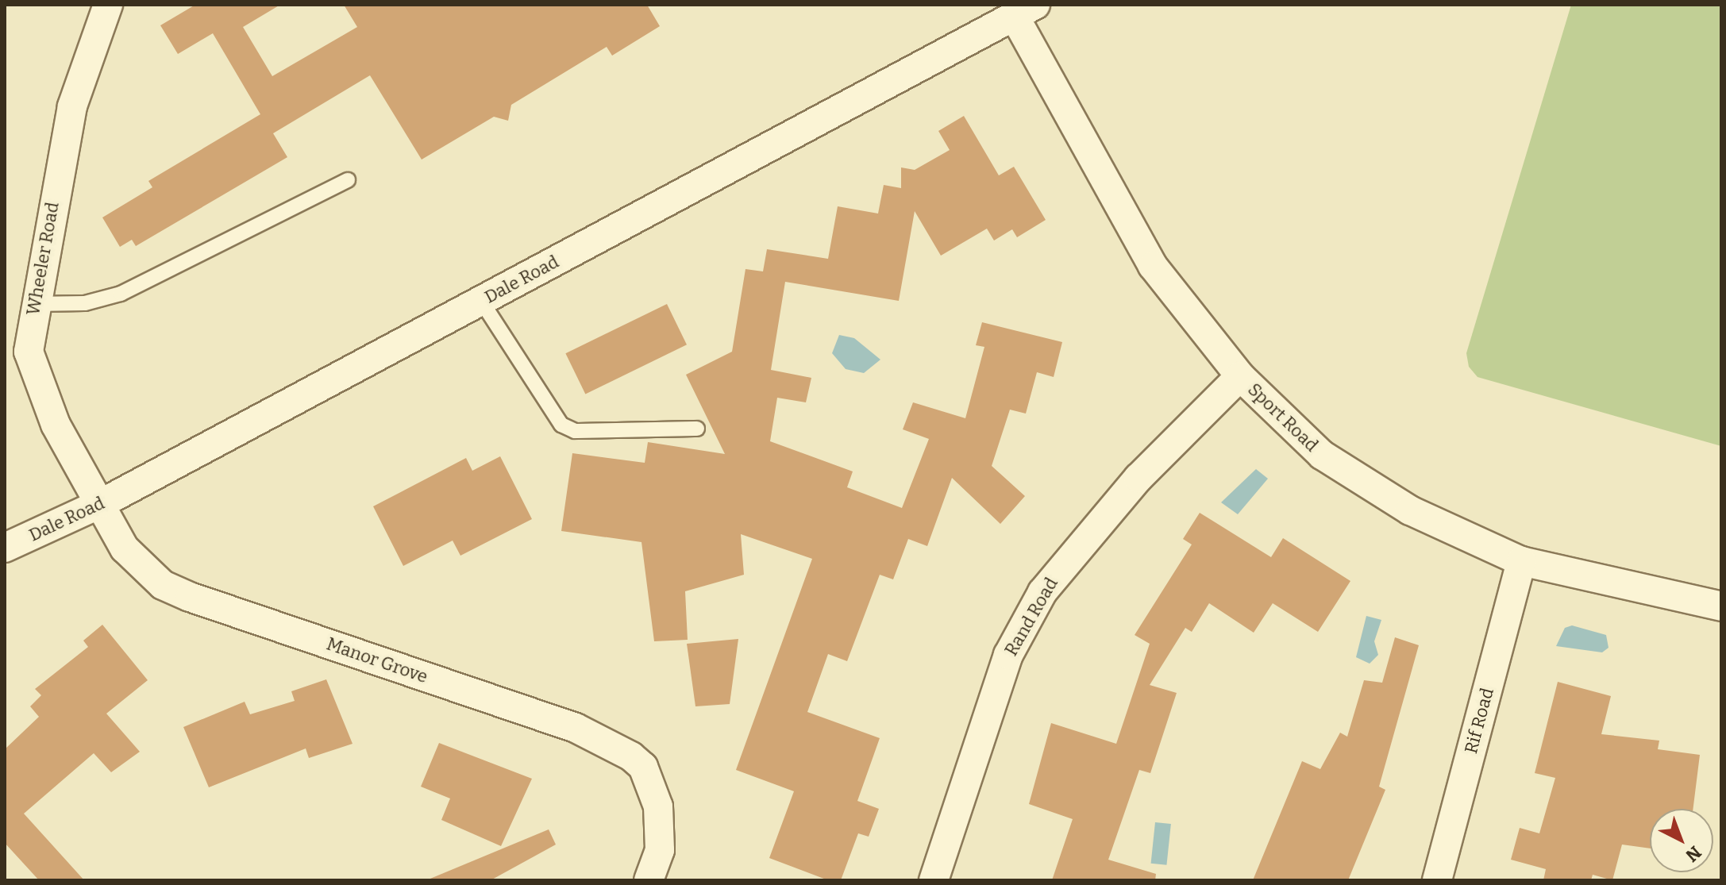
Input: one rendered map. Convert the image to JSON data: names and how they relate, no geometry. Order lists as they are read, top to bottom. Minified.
{"streets":{"street":["Wheeler Road","Dale Road","Sport Road","Rand Road","Manor Grove","Rif Road"]},"crossings":[["Wheeler Road","Dale Road"],["Wheeler Road","Manor Grove"],["Dale Road","Sport Road"],["Dale Road","Manor Grove"],["Sport Road","Rand Road"],["Sport Road","Rif Road"]],"north":"bottom right"}
